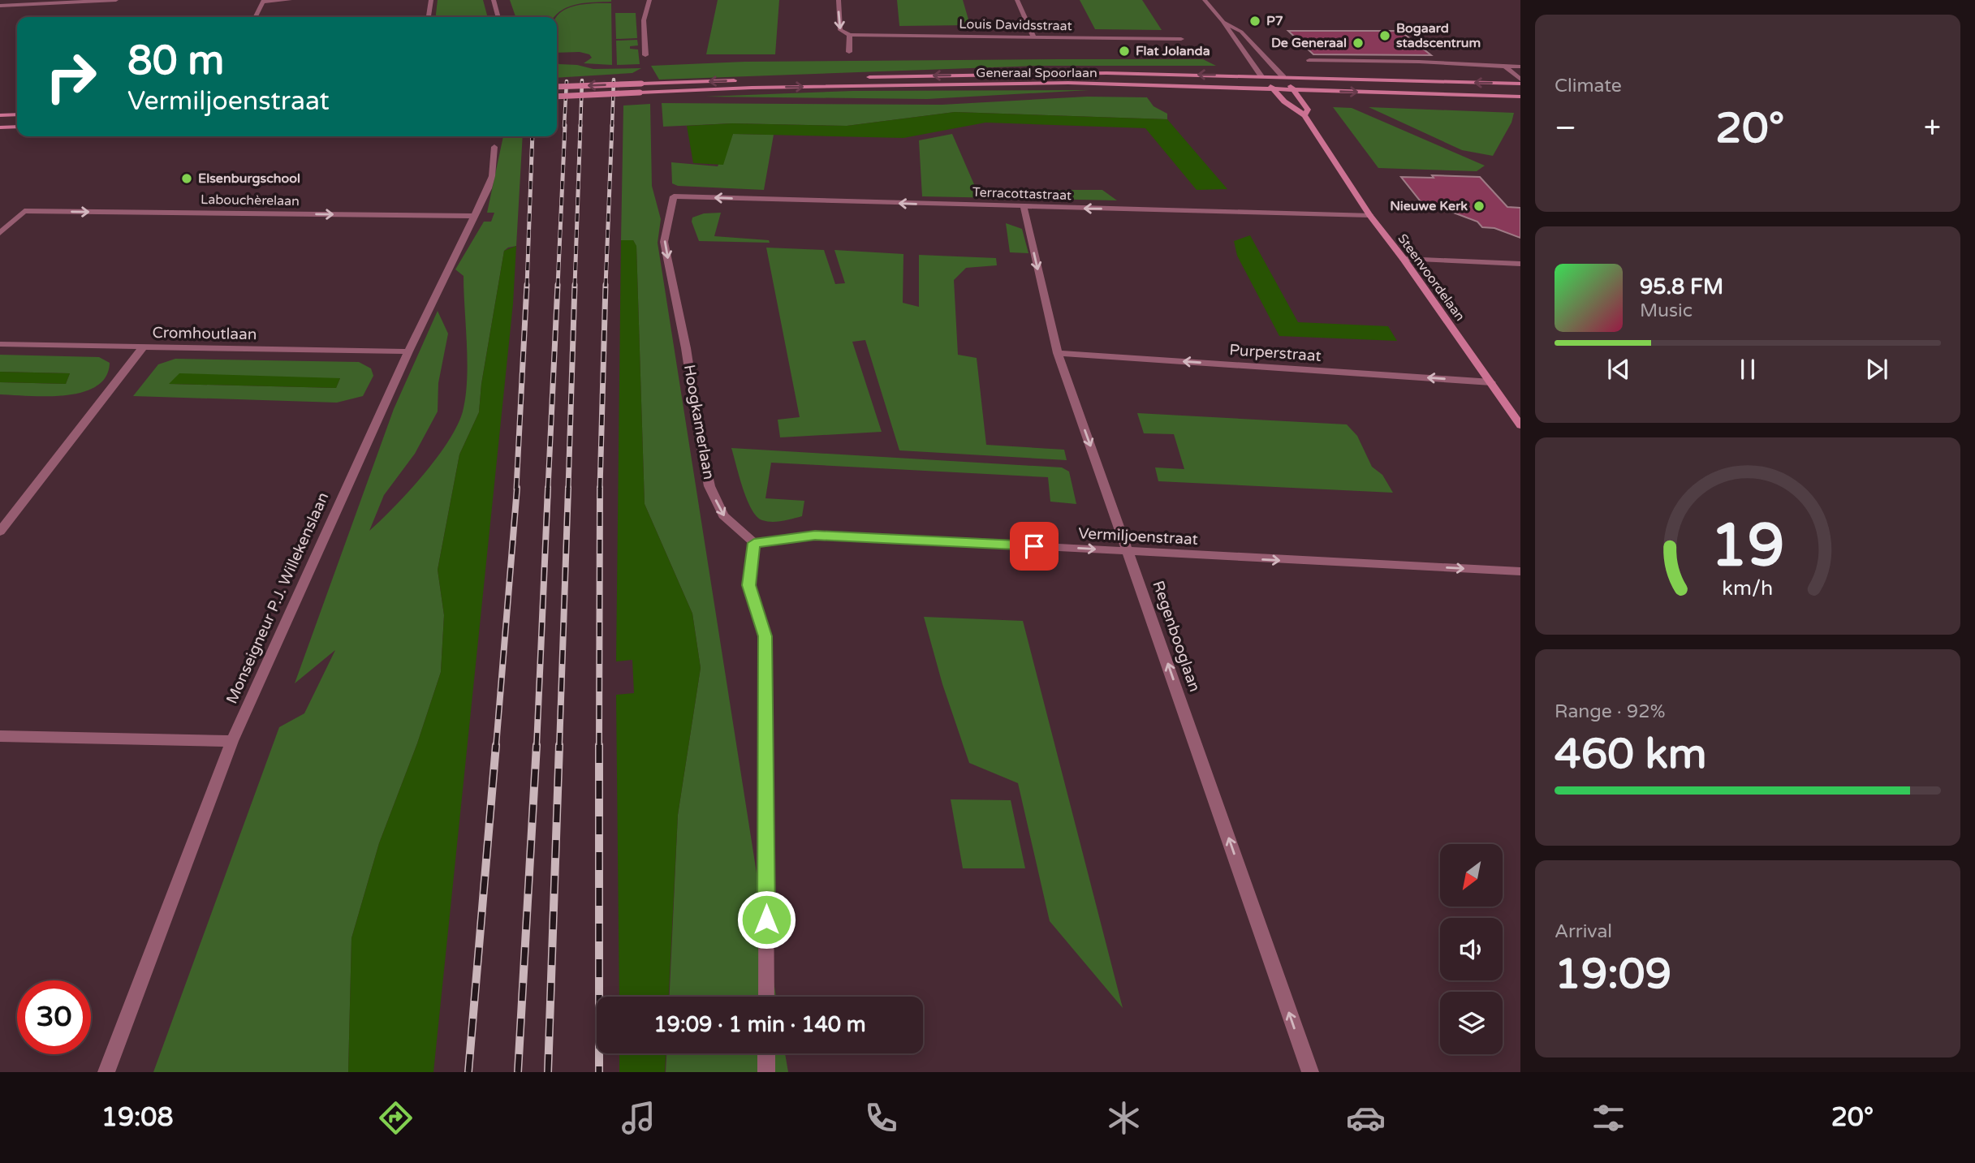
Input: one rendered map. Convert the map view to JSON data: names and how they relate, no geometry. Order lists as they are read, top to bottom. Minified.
{"streets":{"main road":["Generaal Spoorlaan","Steenvoordelaan"],"street":["Louis Davidsstraat","Terracottastraat","Labouchèrelaan","Cromhoutlaan","Purperstraat","Hoogkamerlaan","Vermiljoenstraat","Monseigneur P.J. Willekenslaan","Regenbooglaan"]},"crossings":[["Generaal Spoorlaan","Steenvoordelaan"],["Terracottastraat","Steenvoordelaan"],["Terracottastraat","Hoogkamerlaan"],["Terracottastraat","Regenbooglaan"],["Labouchèrelaan","Monseigneur P.J. Willekenslaan"],["Steenvoordelaan","Purperstraat"],["Cromhoutlaan","Monseigneur P.J. Willekenslaan"],["Purperstraat","Regenbooglaan"],["Hoogkamerlaan","Vermiljoenstraat"],["Vermiljoenstraat","Regenbooglaan"]],"one_way":["Terracottastraat","Labouchèrelaan","Purperstraat","Hoogkamerlaan","Vermiljoenstraat"],"places":["P7","Bogaard stadscentrum","De Generaal","Flat Jolanda","Elsenburgschool","Nieuwe Kerk"],"north":"bottom left","page":{"tile":["Climate",["Range · 92%","460 km"],["Arrival","19:09"]],"turn":["80 m","Vermiljoenstraat"],"heat":["−","20°","+"],"song":["95.8 FM","Music"],"limit":"30","trip":"19:09 · 1 min · 140 m","tabs":["19:08","20°"],"gauge":["19","km/h"]}}
